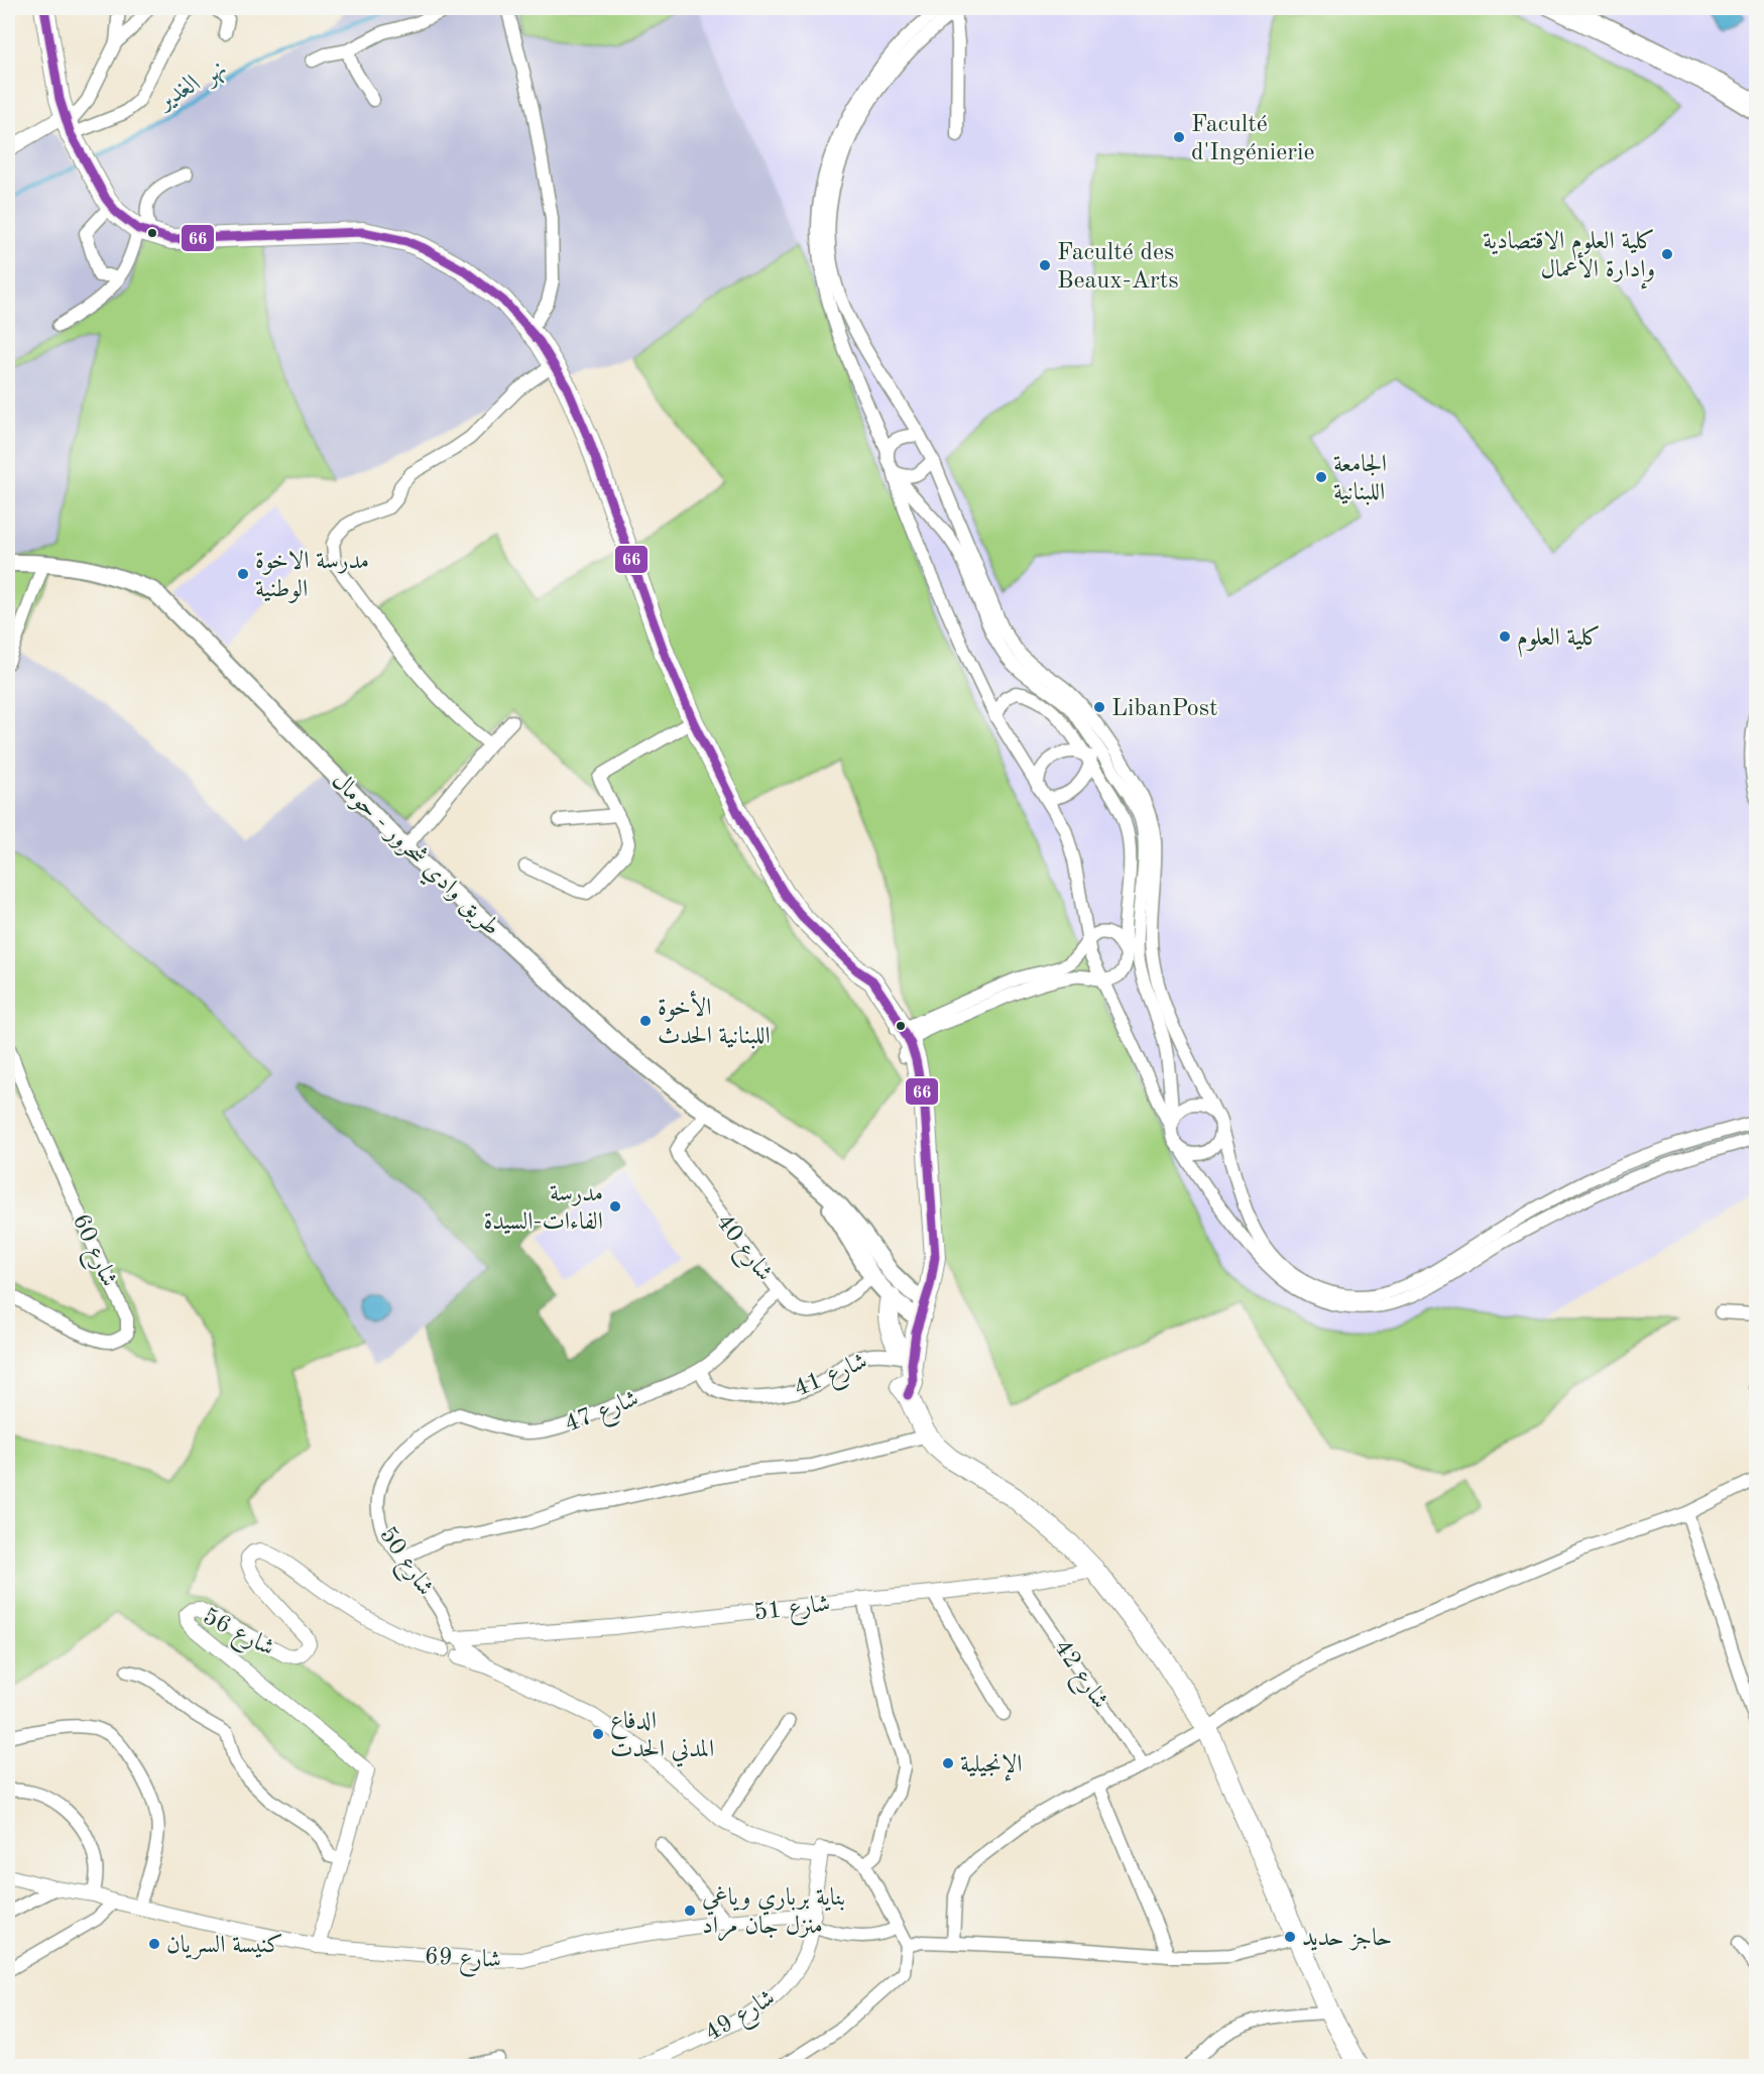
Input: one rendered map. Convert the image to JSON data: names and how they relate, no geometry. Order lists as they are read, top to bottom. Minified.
{"streets":{"main road":["طريق وادي شحرور - حومال"],"street":["شارع 40","شارع 60","شارع 41","شارع 47","شارع 50","شارع 51","شارع 56","شارع 42","شارع 69","شارع 49"]},"crossings":[["طريق وادي شحرور - حومال","شارع 40"],["شارع 40","شارع 47"],["شارع 41","شارع 47"],["شارع 47","شارع 50"],["شارع 50","شارع 51"],["شارع 50","شارع 56"],["شارع 51","شارع 56"],["شارع 51","شارع 42"],["شارع 56","شارع 69"],["شارع 69","شارع 49"]],"water":["نهر الغدير"],"places":["Faculté d'Ingénierie","كلية العلوم الاقتصادية وإدارة الأعمال","Faculté des Beaux-Arts","الجامعة اللبنانية","مدرسة الاخوة الوطنية","كلية العلوم","LibanPost","الأخوة اللبنانية الحدث","مدرسة الفاءات-السيدة","الدفاع المدني الحدت","الإنجيلية","بناية برباري وياغي منزل جان مراد","حاجز حديد","كنيسة السريان"],"lines":["transit line 66"]}
